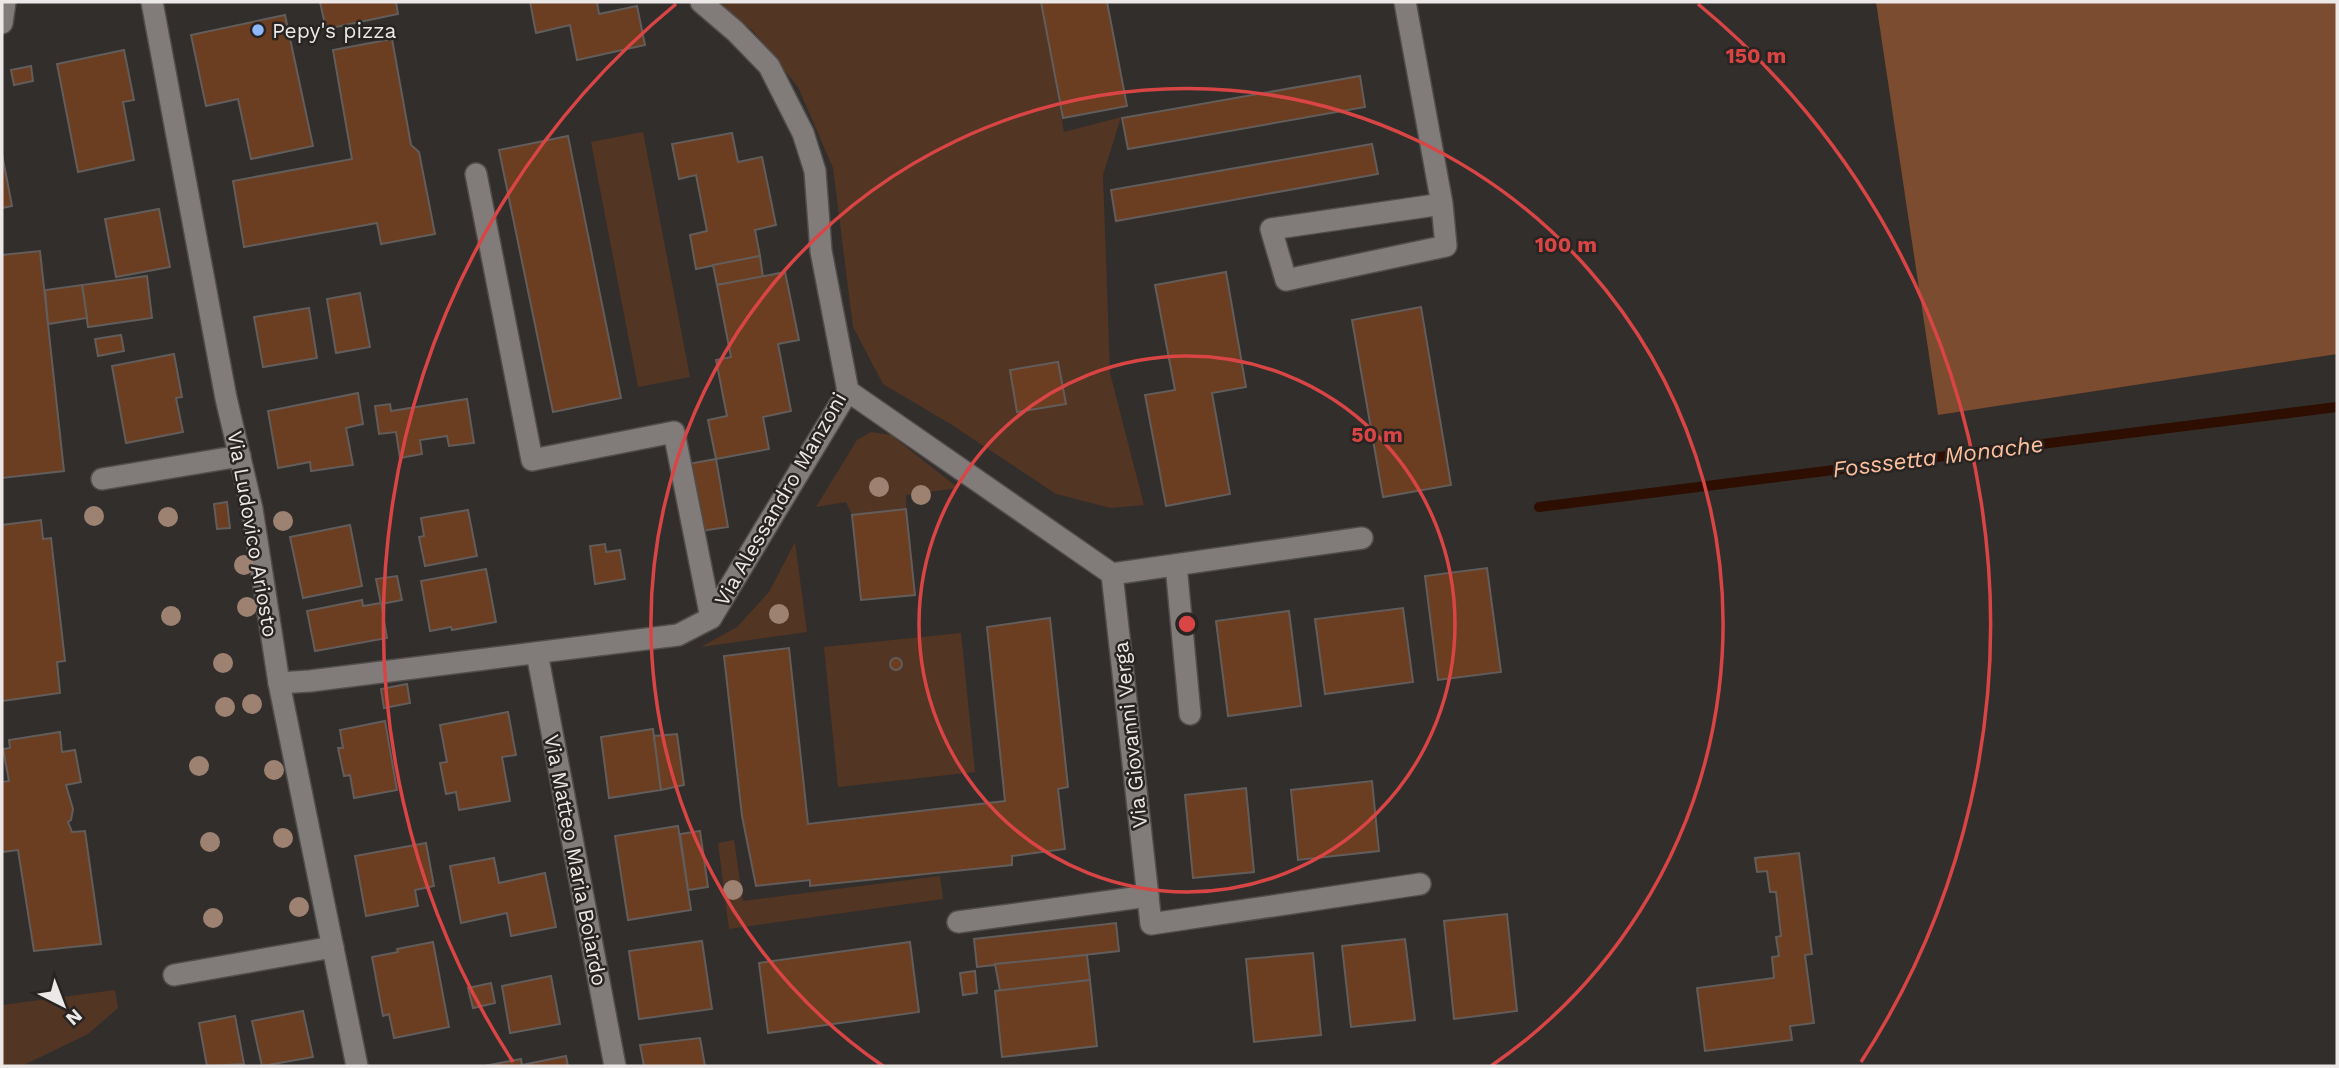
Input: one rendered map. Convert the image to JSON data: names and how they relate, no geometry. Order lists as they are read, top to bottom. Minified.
{"streets":{"street":["Via Alessandro Manzoni","Via Ludovico Ariosto","Via Giovanni Verga","Via Matteo Maria Boiardo"]},"crossings":[["Via Alessandro Manzoni","Via Ludovico Ariosto"],["Via Alessandro Manzoni","Via Matteo Maria Boiardo"]],"water":["Fosssetta Monache"],"places":["Pepy's pizza"],"north":"bottom right","rings":["150 m","100 m","50 m"]}
